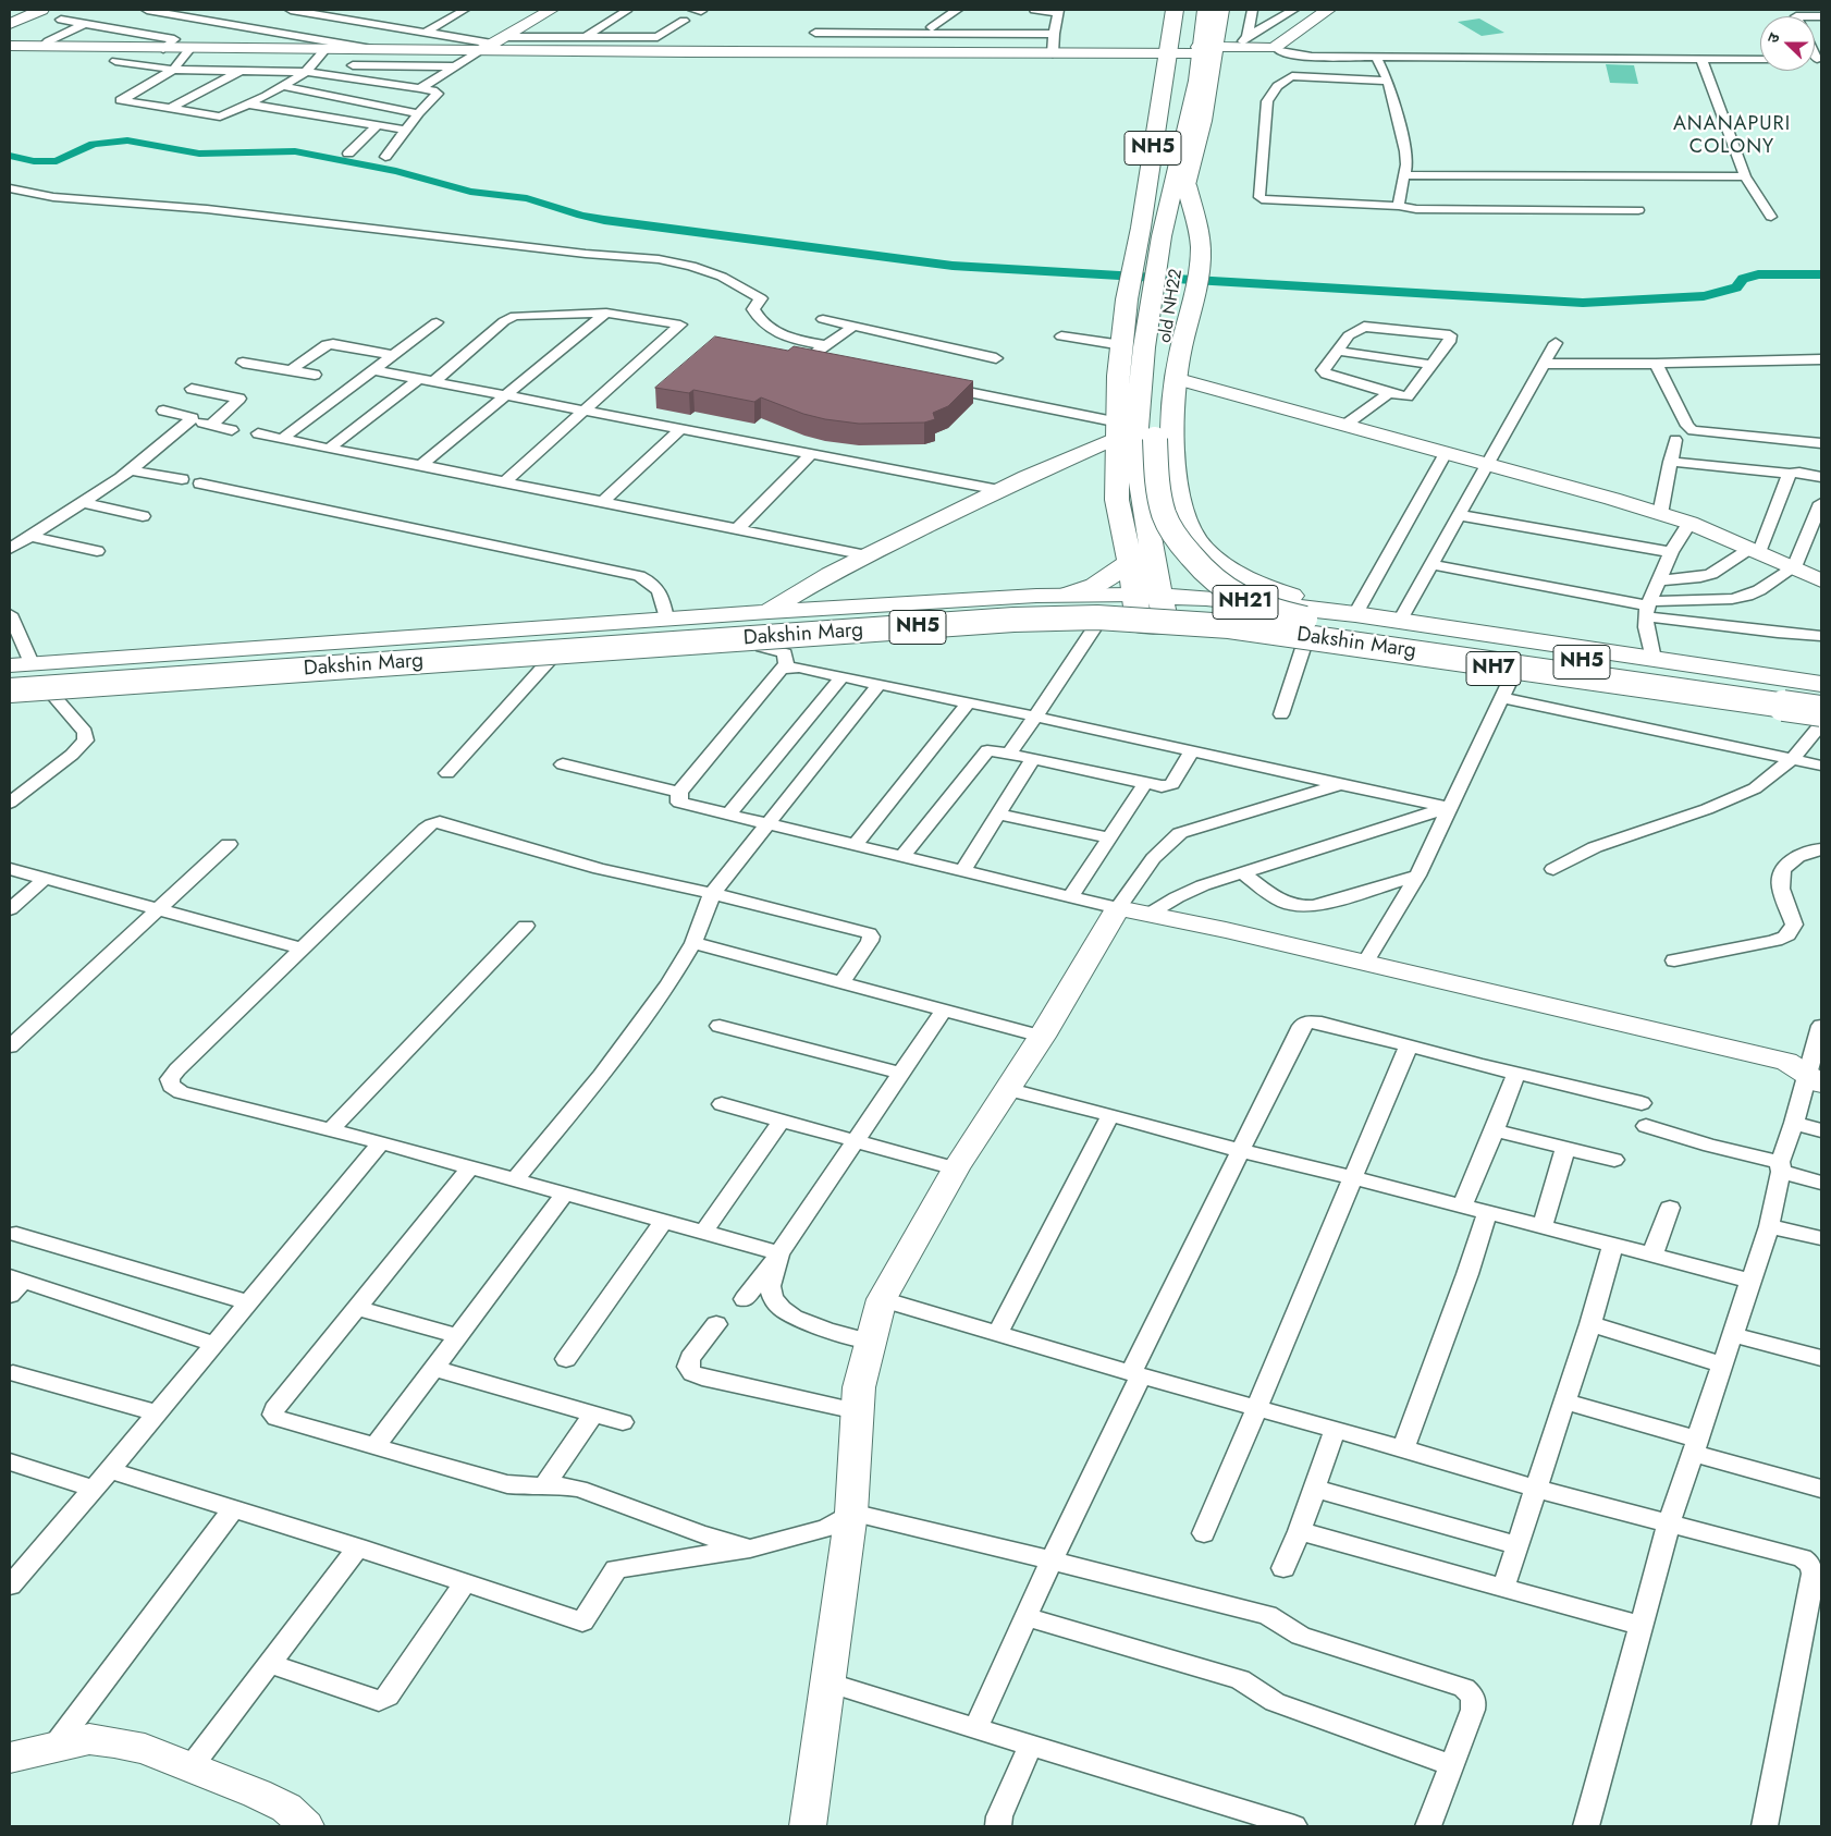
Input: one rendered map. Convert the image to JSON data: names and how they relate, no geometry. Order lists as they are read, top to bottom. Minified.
{"streets":{"highway":["NH5","old NH22","NH21","Dakshin Marg","NH7"]},"crossings":[["NH5","old NH22"],["NH5","Dakshin Marg"],["NH5","NH7"],["old NH22","Dakshin Marg"],["old NH22","NH7"],["Dakshin Marg","NH7"]],"districts":["ANANAPURI COLONY"],"north":"left"}
